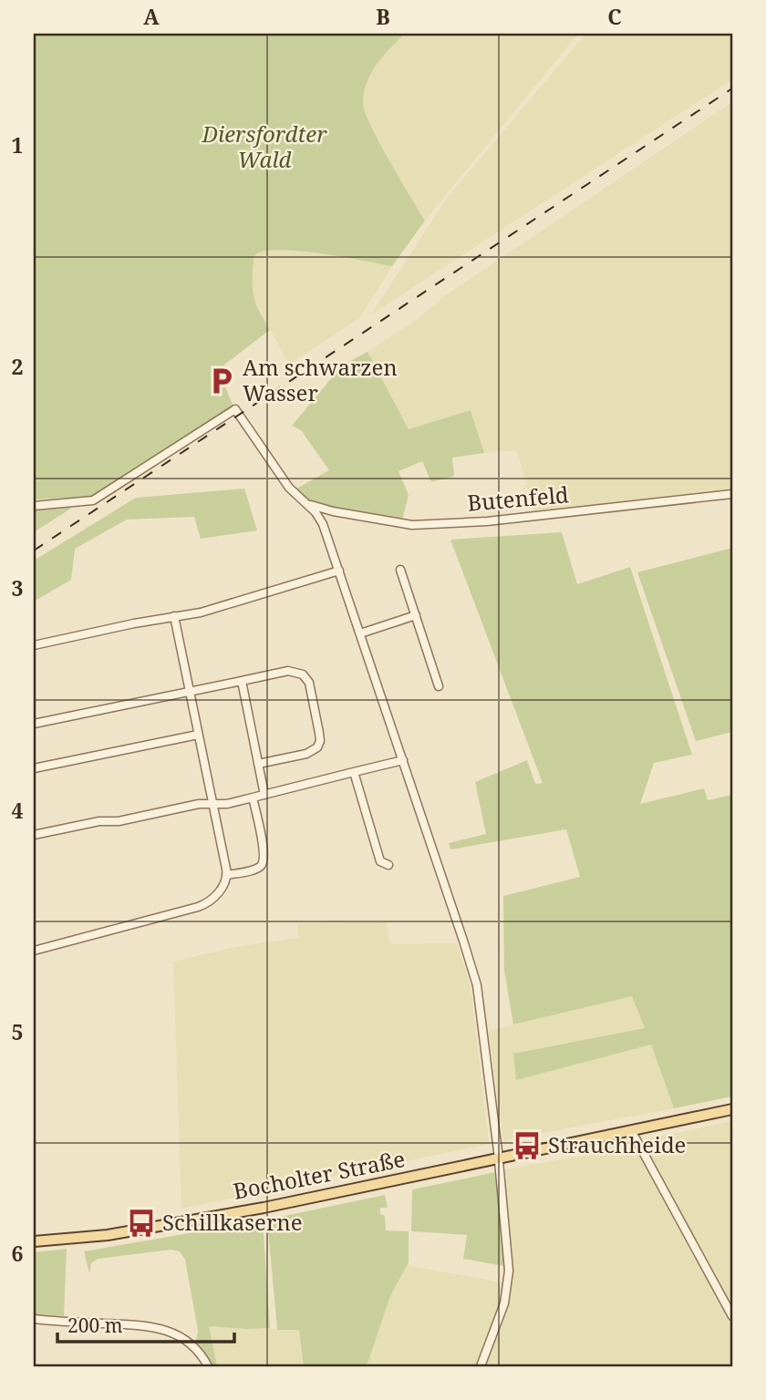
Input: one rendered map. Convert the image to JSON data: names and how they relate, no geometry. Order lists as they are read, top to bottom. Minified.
{"streets":{"main road":["Bocholter Straße"],"street":["Butenfeld"]},"parks":["Diersfordter Wald"],"places":{"parking":["Am schwarzen Wasser"],"bus stop":["Strauchheide","Schillkaserne"]},"scale_bar":"200 m","grid":{"columns":["A","B","C"],"rows":["1","2","3","4","5","6"]}}
